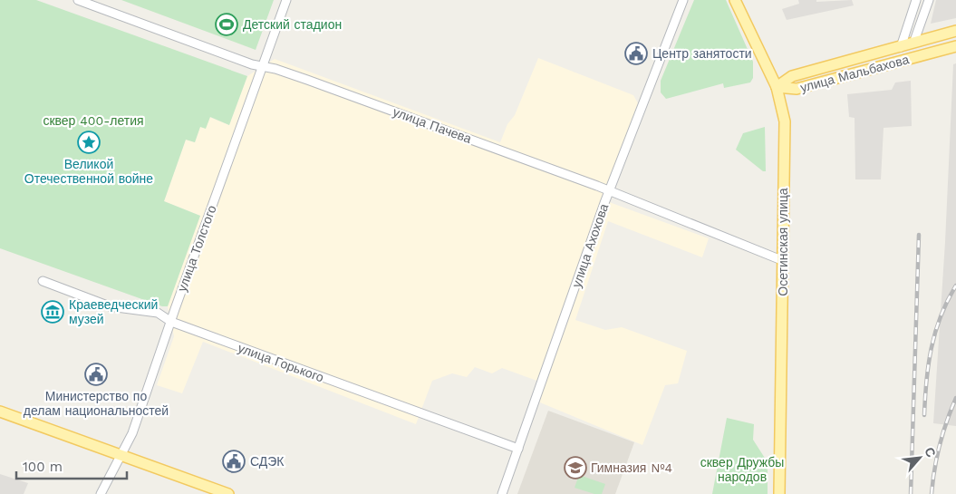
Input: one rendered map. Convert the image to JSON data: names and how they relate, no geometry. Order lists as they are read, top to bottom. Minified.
{"streets":{"main road":["улица Мальбахова","Осетинская улица"],"street":["улица Пачева","улица Ахохова","улица Толстого","улица Горького"]},"crossings":[["улица Мальбахова","Осетинская улица"],["улица Пачева","Осетинская улица"],["улица Пачева","улица Ахохова"],["улица Пачева","улица Толстого"],["улица Ахохова","улица Горького"],["улица Толстого","улица Горького"]],"parks":["сквер 400-летия","сквер Дружбы народов"],"places":{"sports":["Детский стадион"],"public building":["Центр занятости","Министерство по делам национальностей","СДЭК"],"place":["Великой Отечественной войне"],"museum":["Краеведческий музей"],"school or university":["Гимназия №4"]},"scale_bar":"100 m","north":"top right"}
